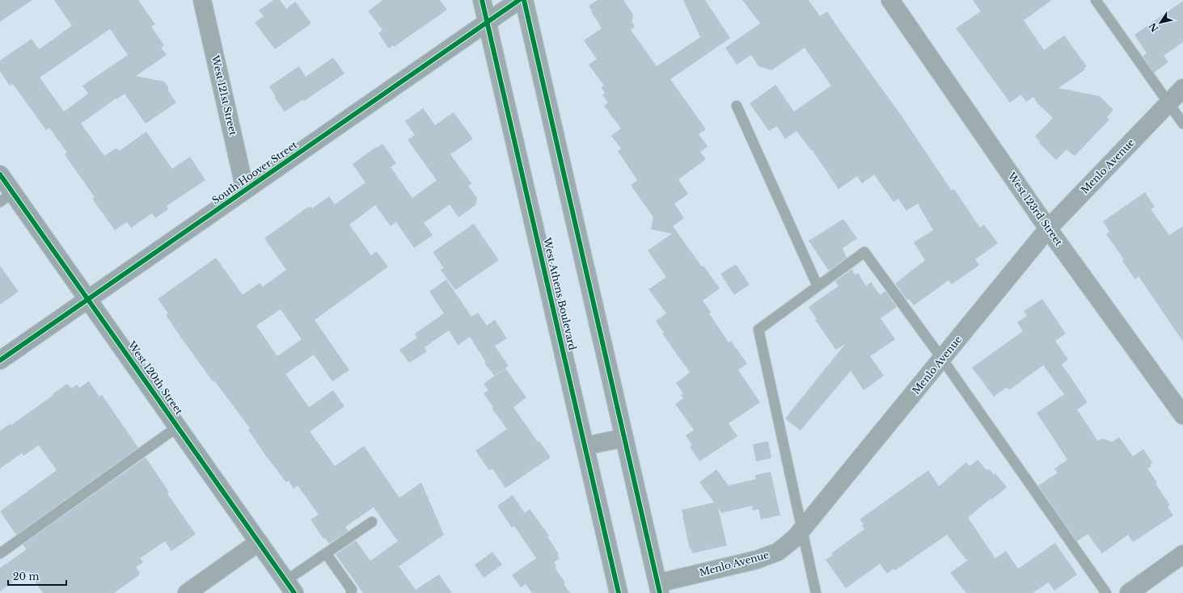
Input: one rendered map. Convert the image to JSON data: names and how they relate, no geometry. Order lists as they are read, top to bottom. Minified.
{"streets":{"street":["West 121st Street","Menlo Avenue","South Hoover Street","West 123rd Street","West Athens Boulevard","West 120th Street"]},"crossings":[["West 121st Street","South Hoover Street"],["Menlo Avenue","West 123rd Street"],["South Hoover Street","West Athens Boulevard"],["South Hoover Street","West 120th Street"]],"scale_bar":"20 m","north":"bottom left"}
